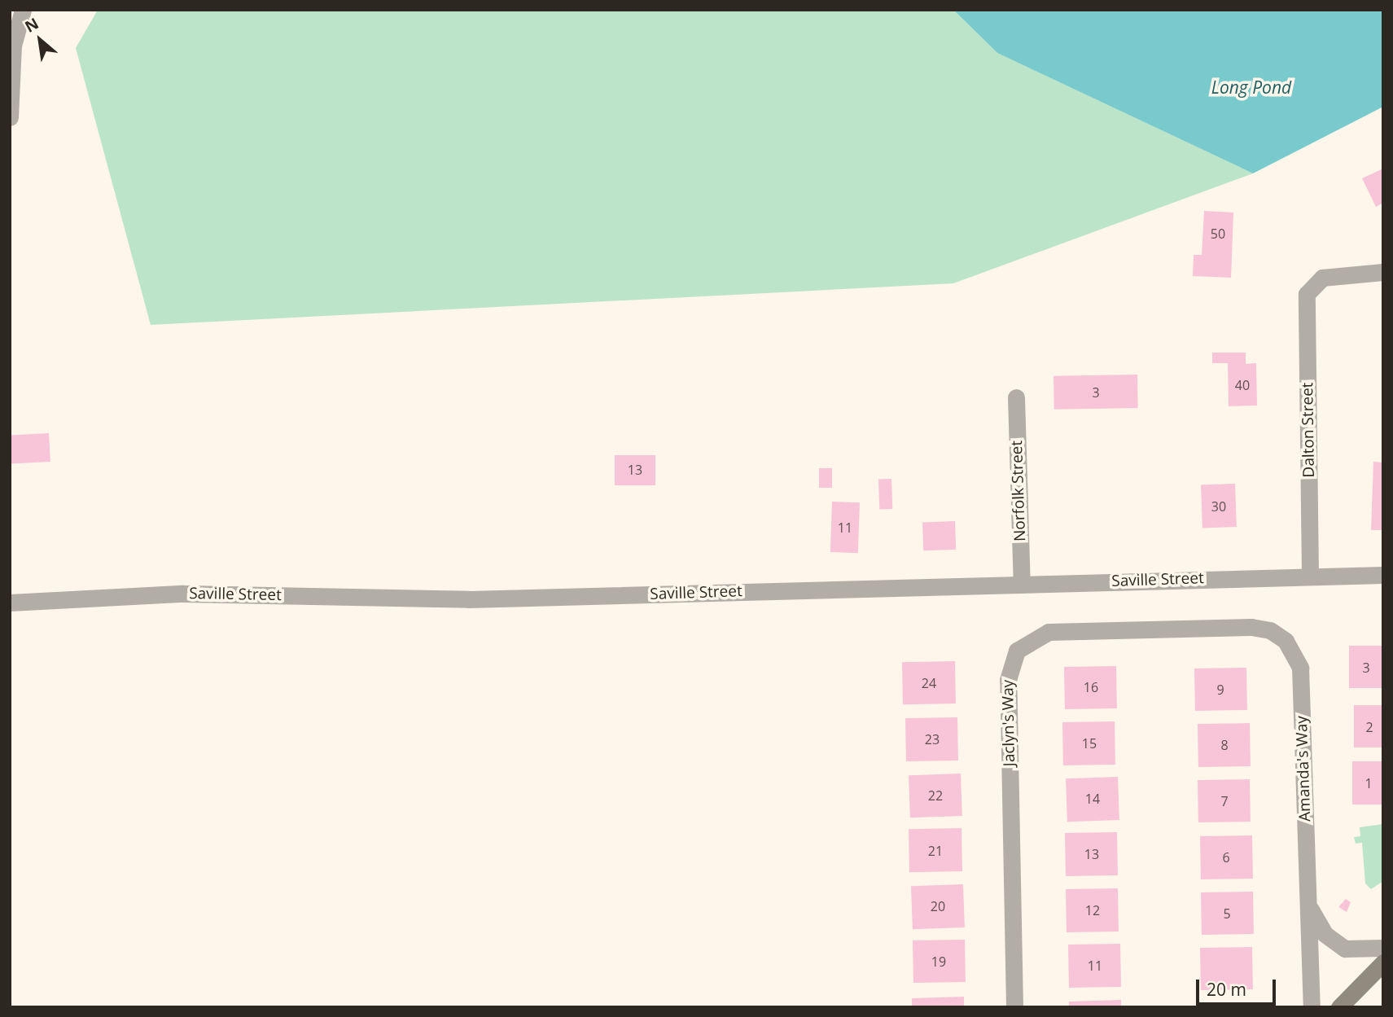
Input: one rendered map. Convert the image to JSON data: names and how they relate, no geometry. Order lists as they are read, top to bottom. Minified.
{"streets":{"street":["Dalton Street","Norfolk Street","Saville Street","Jaclyn's Way","Amanda's Way"]},"crossings":[["Dalton Street","Saville Street"],["Norfolk Street","Saville Street"],["Jaclyn's Way","Amanda's Way"]],"water":["Long Pond"],"house_numbers":["50","40","3","13","30","11","3","24","16","9","2","23","15","8","1","22","14","7","21","13","6","20","12","5","19","11"],"scale_bar":"20 m","north":"top left"}
